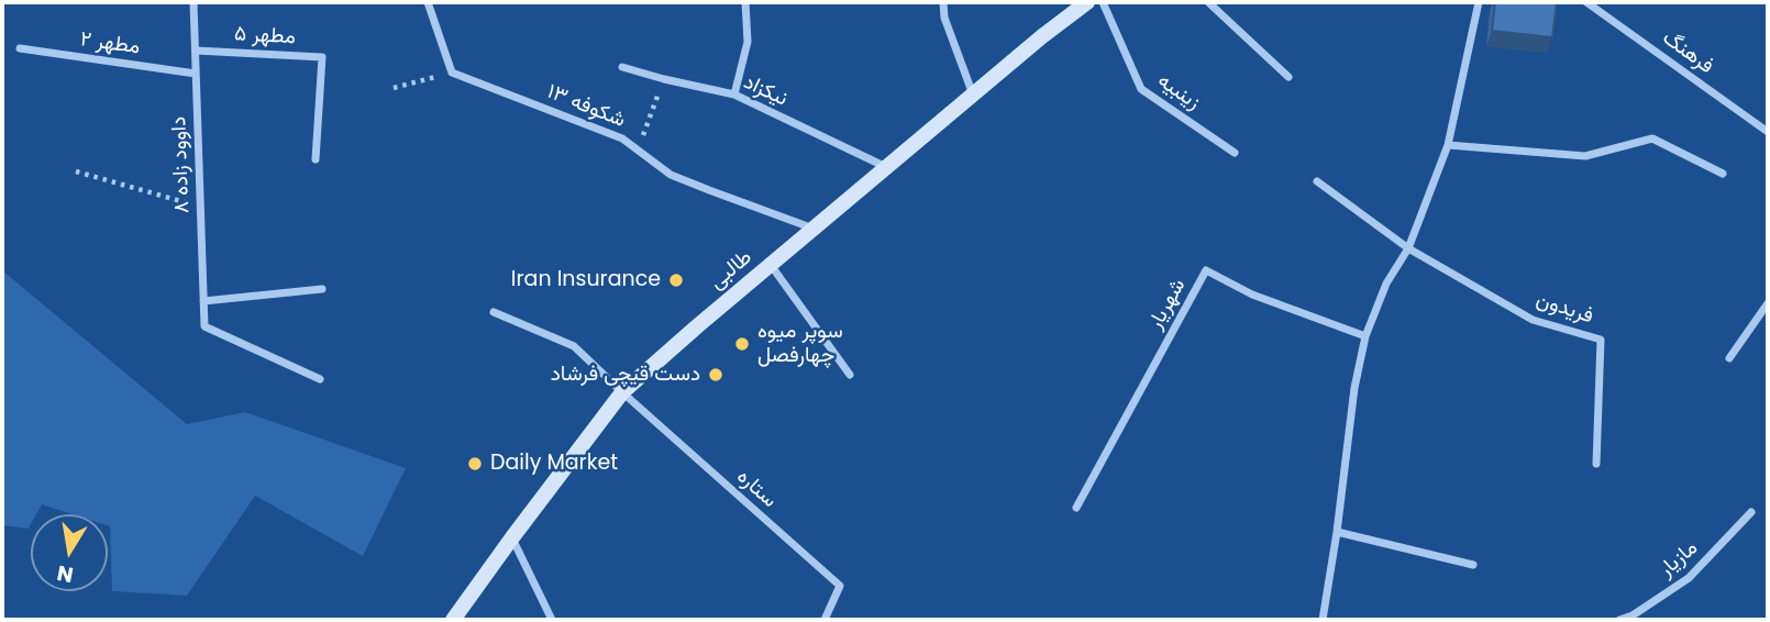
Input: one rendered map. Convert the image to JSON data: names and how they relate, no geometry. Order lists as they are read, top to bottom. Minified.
{"streets":{"main road":["طالبی"],"street":["مطهر ۵","مطهر ۲","فرهنگ","نیکزاد","زینبیه","شکوفه ۱۳","داوود زاده ۸","شهریار","فریدون","ستاره","مازیار"]},"crossings":[["مطهر ۵","داوود زاده ۸"],["مطهر ۲","داوود زاده ۸"],["نیکزاد","طالبی"],["شکوفه ۱۳","طالبی"],["طالبی","ستاره"]],"places":["Iran Insurance","سوپر میوه چهارفصل","دست قیچی فرشاد","Daily Market"],"north":"bottom"}
